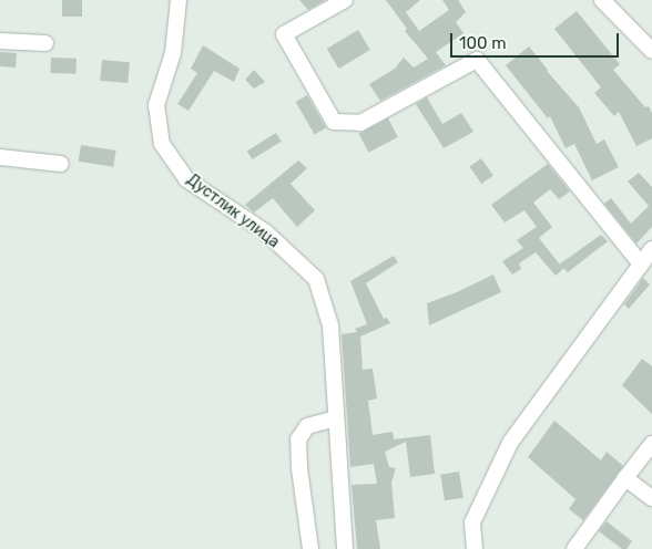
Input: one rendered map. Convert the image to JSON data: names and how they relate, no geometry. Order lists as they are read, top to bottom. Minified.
{"streets":{"street":["Дустлик улица"]},"scale_bar":"100 m"}
